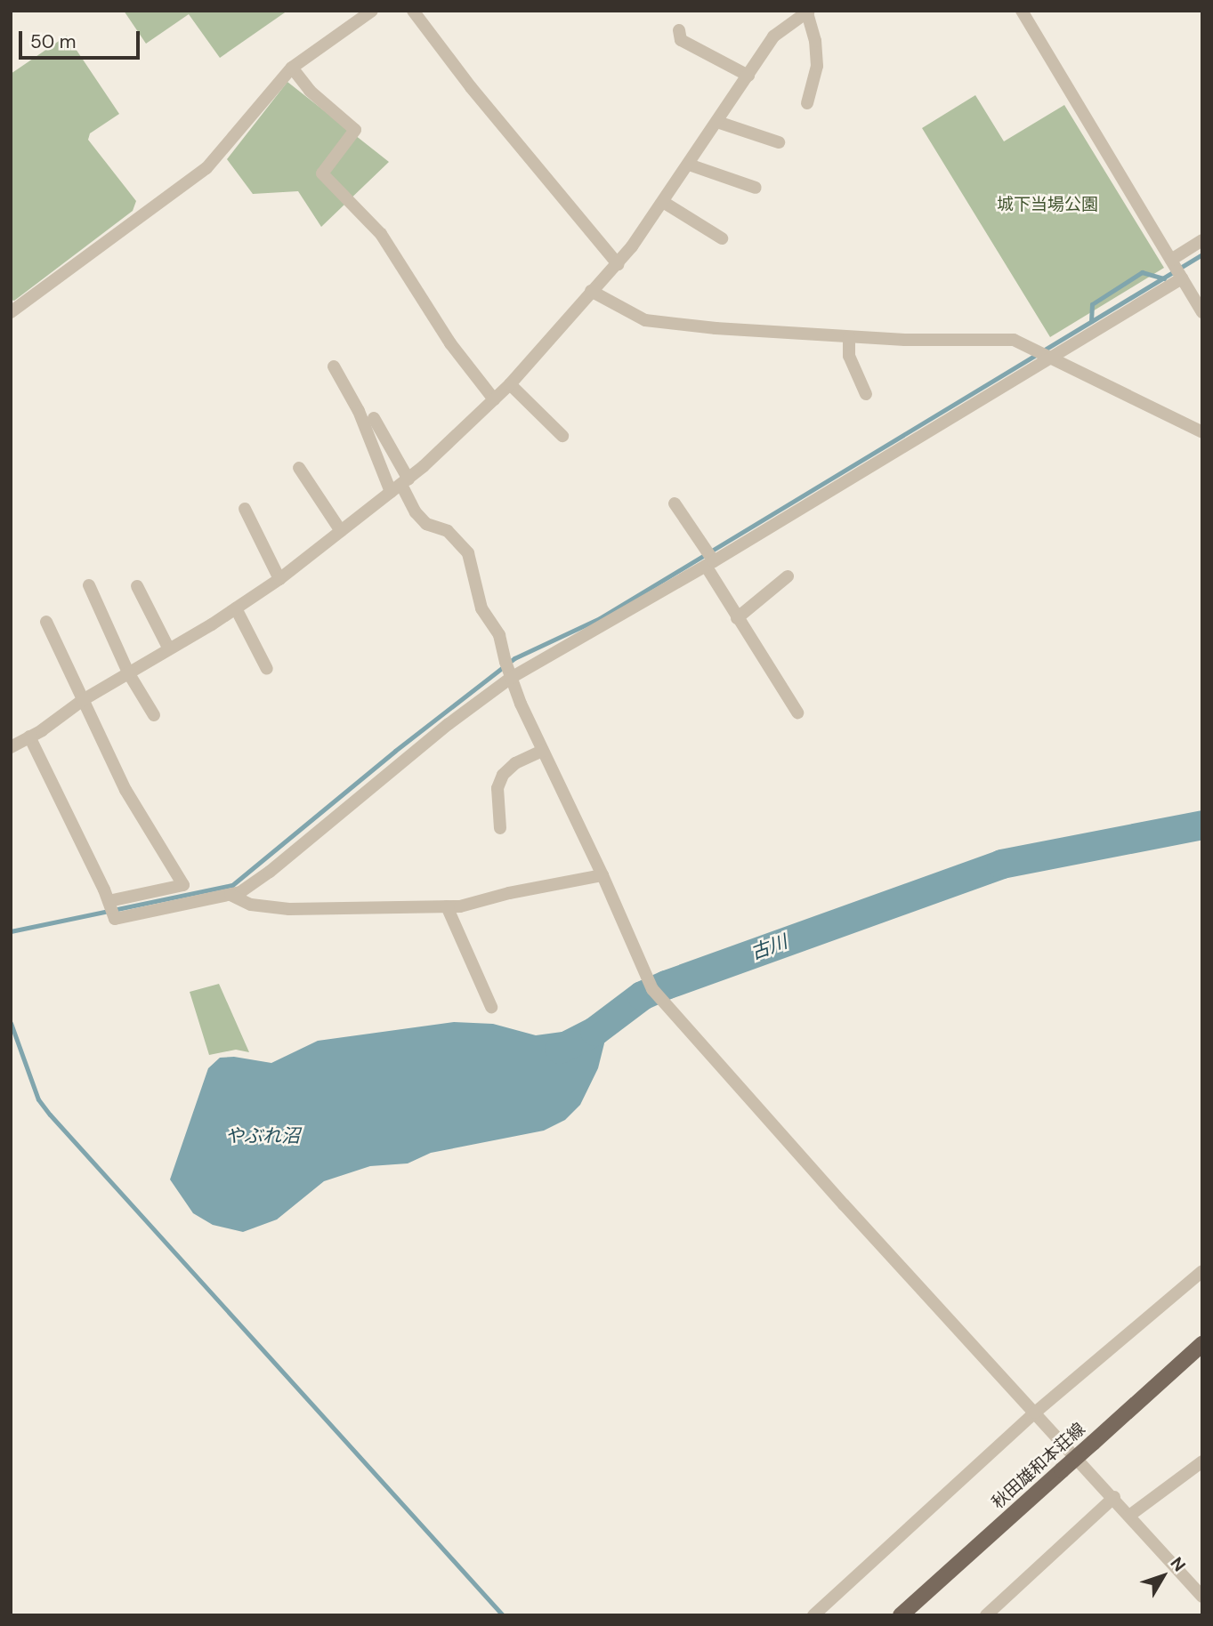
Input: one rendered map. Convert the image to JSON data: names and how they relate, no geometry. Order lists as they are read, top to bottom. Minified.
{"streets":{"main road":["秋田雄和本荘線"]},"water":["古川","やぶれ沼"],"parks":["城下当場公園"],"scale_bar":"50 m","north":"top right"}
